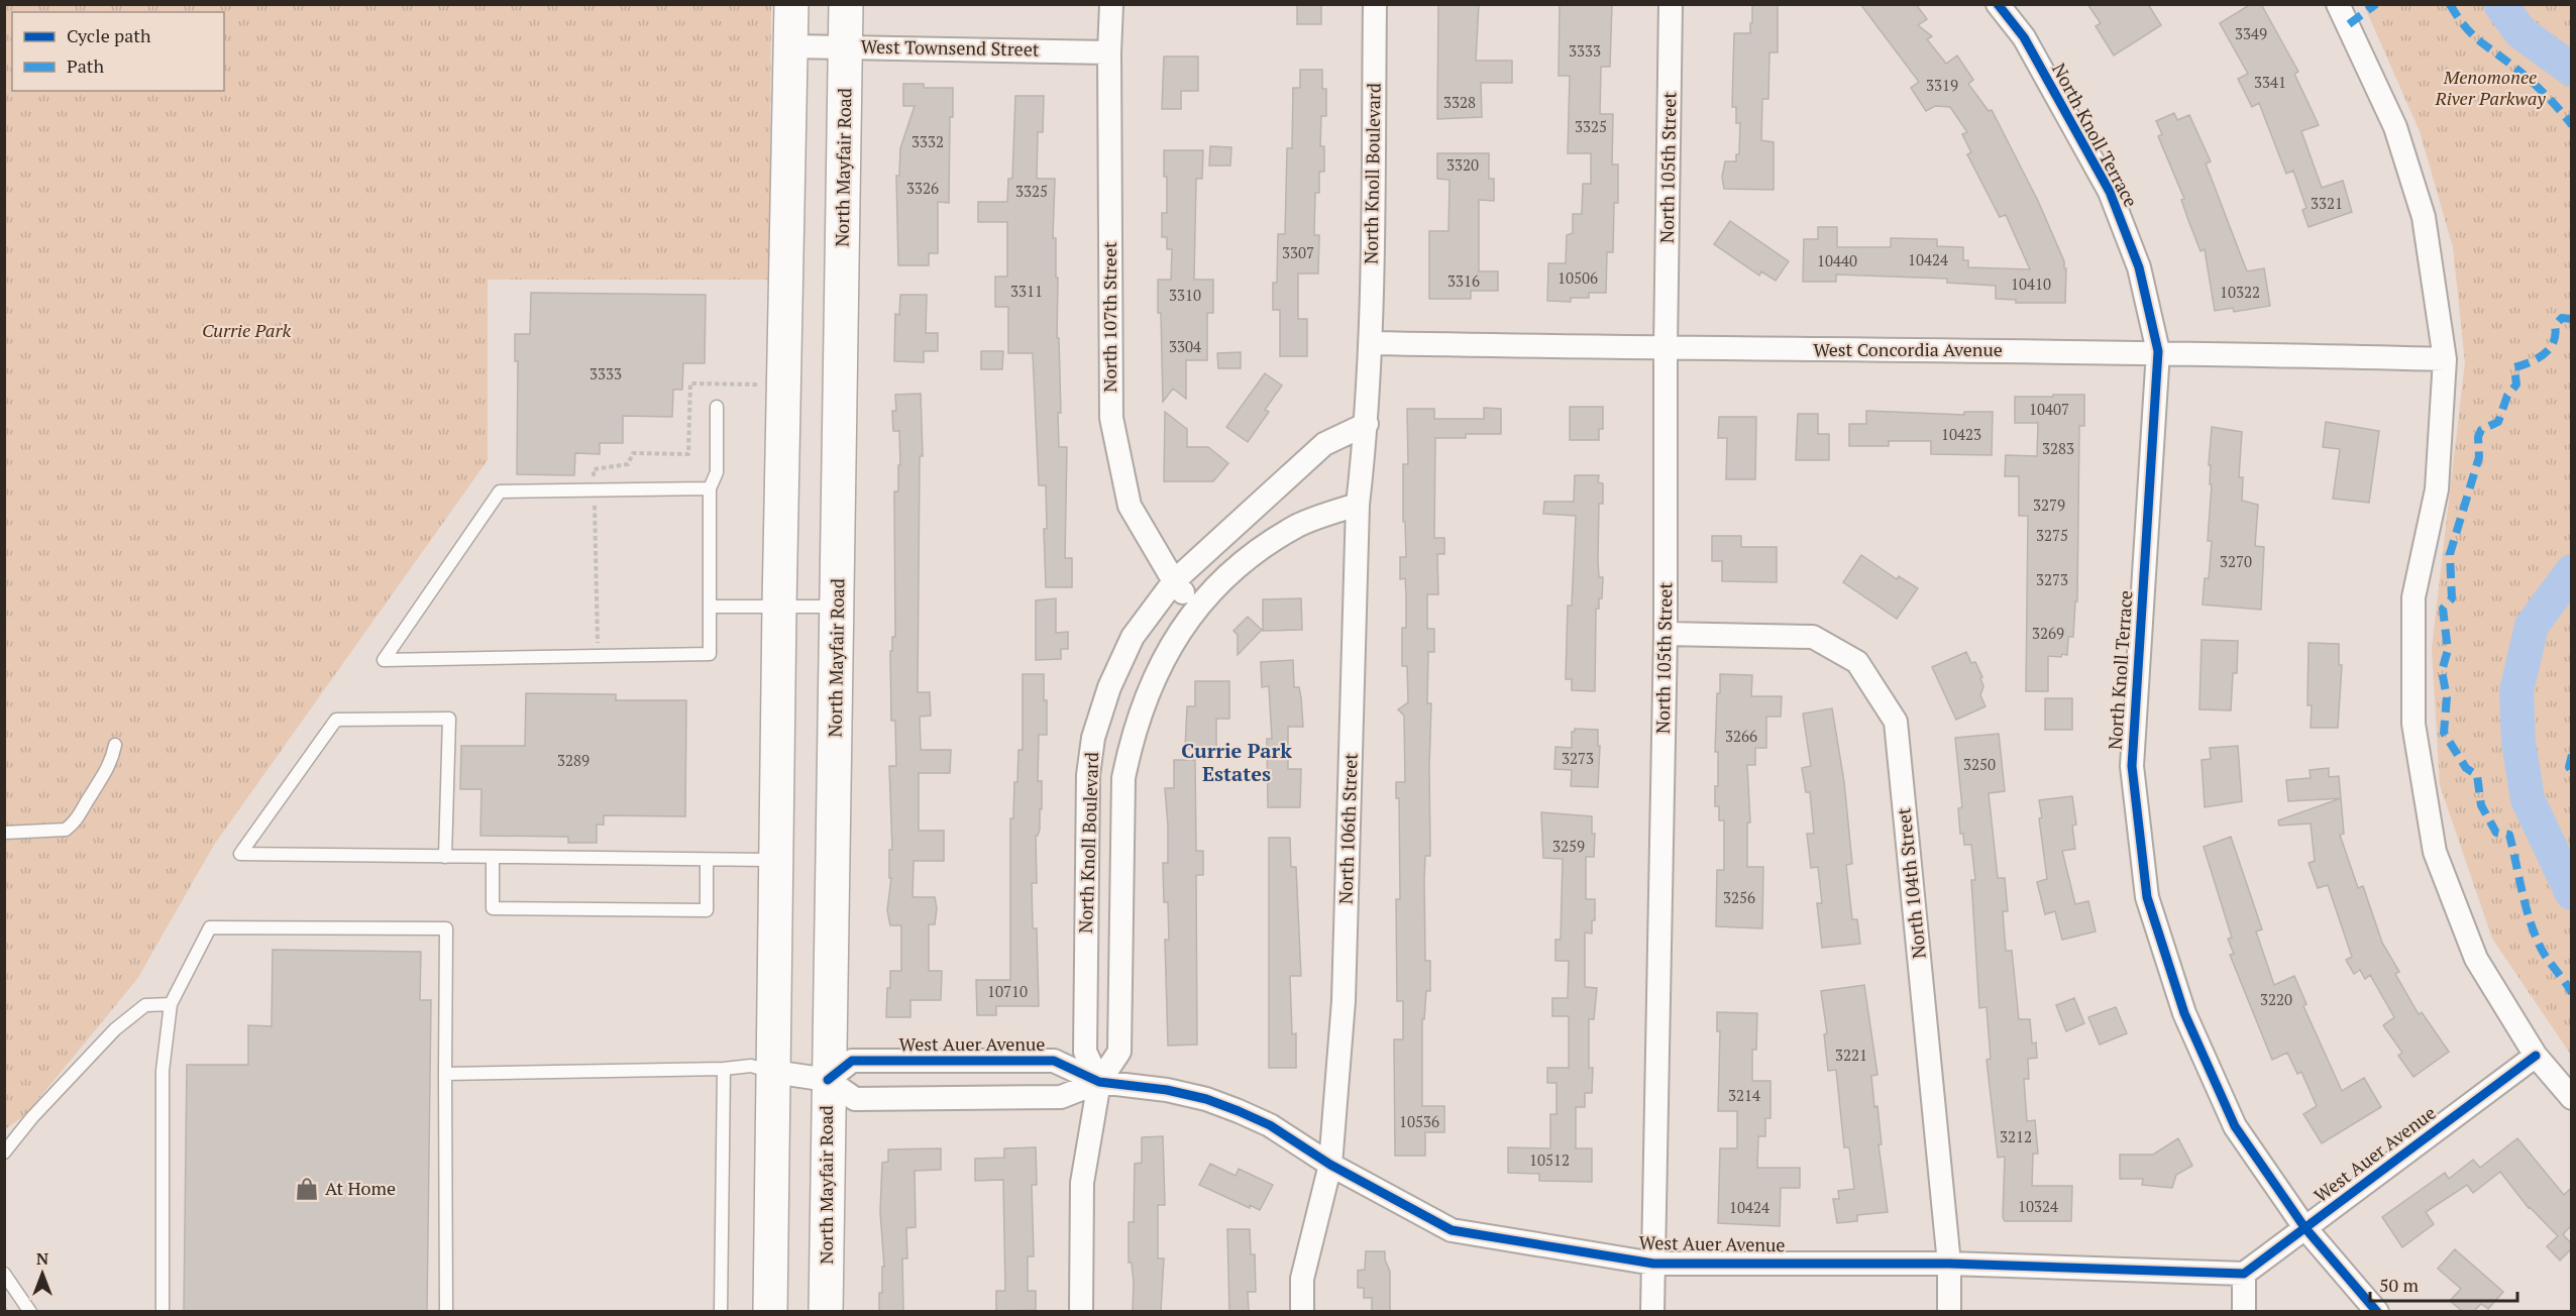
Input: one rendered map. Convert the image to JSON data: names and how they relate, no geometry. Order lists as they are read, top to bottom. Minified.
{"streets":{"main road":["North Mayfair Road"],"street":["West Townsend Street","North Knoll Terrace","North 105th Street","North Knoll Boulevard","North 107th Street","West Concordia Avenue","North 106th Street","North 104th Street","West Auer Avenue"]},"crossings":[["West Townsend Street","North Mayfair Road"],["West Townsend Street","North 107th Street"],["North Knoll Terrace","West Concordia Avenue"],["North Knoll Terrace","West Auer Avenue"],["North Mayfair Road","West Auer Avenue"],["North 105th Street","West Concordia Avenue"],["North 105th Street","North 104th Street"],["North 105th Street","West Auer Avenue"],["North Knoll Boulevard","North 107th Street"],["North Knoll Boulevard","West Concordia Avenue"],["North Knoll Boulevard","North 106th Street"],["North Knoll Boulevard","West Auer Avenue"],["West Concordia Avenue","North 106th Street"],["North 106th Street","West Auer Avenue"],["North 104th Street","West Auer Avenue"]],"districts":["Currie Park Estates"],"parks":["Menomonee River Parkway","Currie Park"],"places":{"shop":["At Home"]},"house_numbers":["3349","3333","3341","3319","3328","3325","3332","3320","3326","3325","3321","3307","10424","10440","10506","3316","10410","3311","10322","3310","3304","3333","10407","10423","3283","3279","3275","3270","3273","3269","3266","3273","3289","3250","3259","3256","10710","3220","3221","3214","10536","3212","10512","10324","10424"],"legend":["Cycle path","Path"],"scale_bar":"50 m","north":"top"}
